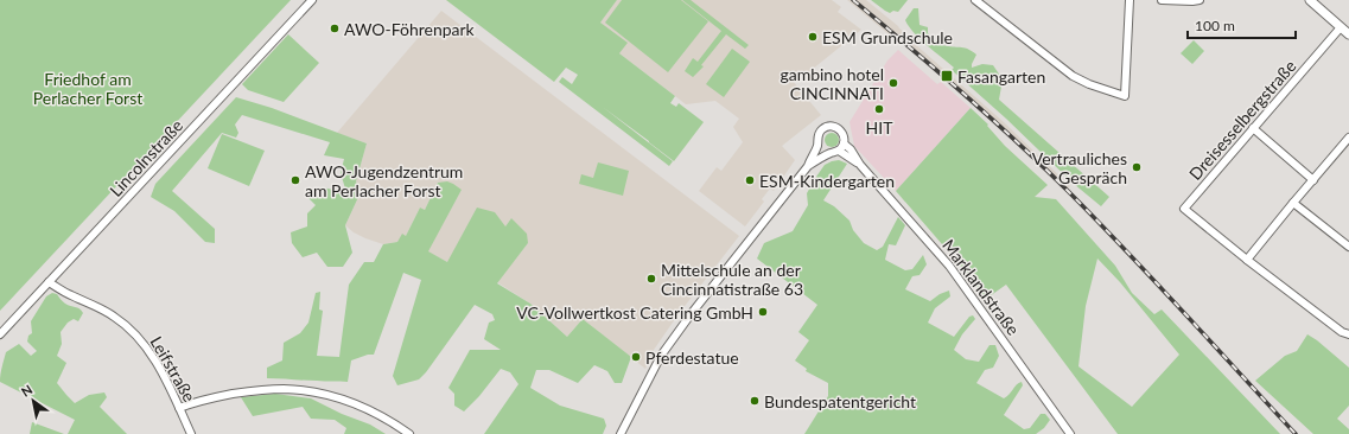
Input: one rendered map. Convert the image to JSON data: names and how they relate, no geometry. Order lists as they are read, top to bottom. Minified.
{"streets":{"street":["Dreisesselbergstraße","Lincolnstraße","Marklandstraße","Leifstraße"]},"crossings":[["Lincolnstraße","Leifstraße"]],"parks":["Friedhof am Perlacher Forst"],"places":{"other":["AWO-Föhrenpark","ESM Grundschule","gambino hotel CINCINNATI","HIT","Vertrauliches Gespräch","AWO-Jugendzentrum am Perlacher Forst","ESM-Kindergarten","Mittelschule an der Cincinnatistraße 63","VC-Vollwertkost Catering GmbH","Pferdestatue","Bundespatentgericht"],"transit":["Fasangarten"]},"scale_bar":"100 m","north":"top left"}
